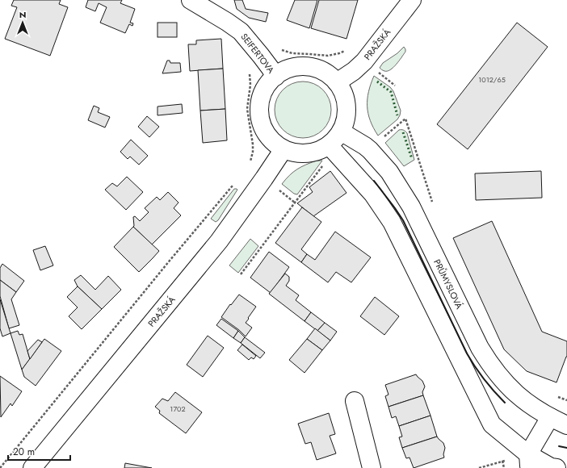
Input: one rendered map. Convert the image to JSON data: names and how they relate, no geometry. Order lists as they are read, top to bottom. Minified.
{"streets":{"main road":["PRAŽSKÁ","SEIFERTOVA","PRŮMYSLOVÁ"]},"crossings":[["PRAŽSKÁ","SEIFERTOVA"],["PRAŽSKÁ","PRŮMYSLOVÁ"],["SEIFERTOVA","PRŮMYSLOVÁ"]],"house_numbers":["1012/65","1702"],"scale_bar":"20 m","north":"top"}
